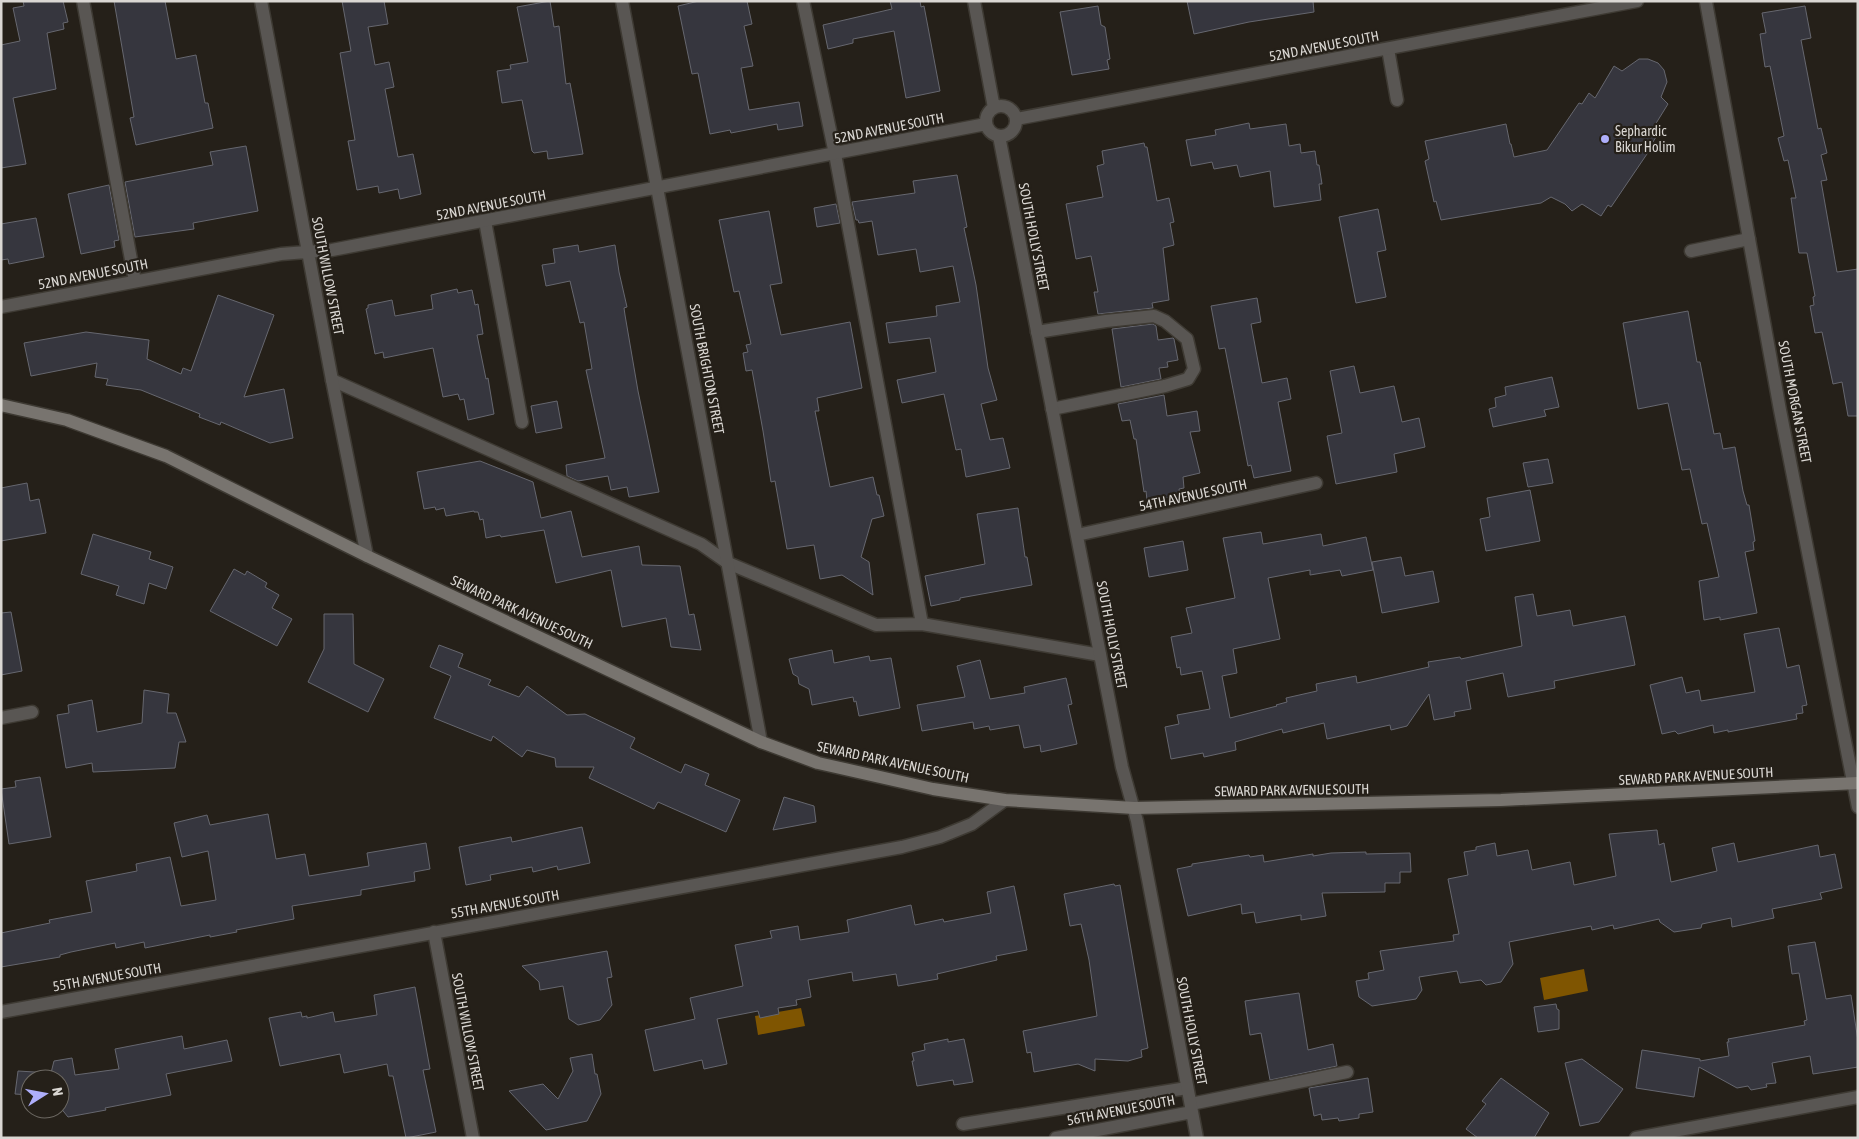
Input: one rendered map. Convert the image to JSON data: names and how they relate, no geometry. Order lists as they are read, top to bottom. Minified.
{"streets":{"main road":["SEWARD PARK AVENUE SOUTH"],"street":["52ND AVENUE SOUTH","SOUTH HOLLY STREET","SOUTH WILLOW STREET","SOUTH BRIGHTON STREET","SOUTH MORGAN STREET","54TH AVENUE SOUTH","55TH AVENUE SOUTH","56TH AVENUE SOUTH"]},"crossings":[["52ND AVENUE SOUTH","SOUTH HOLLY STREET"],["52ND AVENUE SOUTH","SOUTH WILLOW STREET"],["52ND AVENUE SOUTH","SOUTH BRIGHTON STREET"],["SOUTH HOLLY STREET","54TH AVENUE SOUTH"],["SOUTH HOLLY STREET","SEWARD PARK AVENUE SOUTH"],["SOUTH HOLLY STREET","56TH AVENUE SOUTH"],["SOUTH WILLOW STREET","SEWARD PARK AVENUE SOUTH"],["SOUTH WILLOW STREET","55TH AVENUE SOUTH"],["SOUTH BRIGHTON STREET","SEWARD PARK AVENUE SOUTH"],["SOUTH MORGAN STREET","SEWARD PARK AVENUE SOUTH"],["SEWARD PARK AVENUE SOUTH","55TH AVENUE SOUTH"]],"places":["Sephardic Bikur Holim"],"north":"right"}
